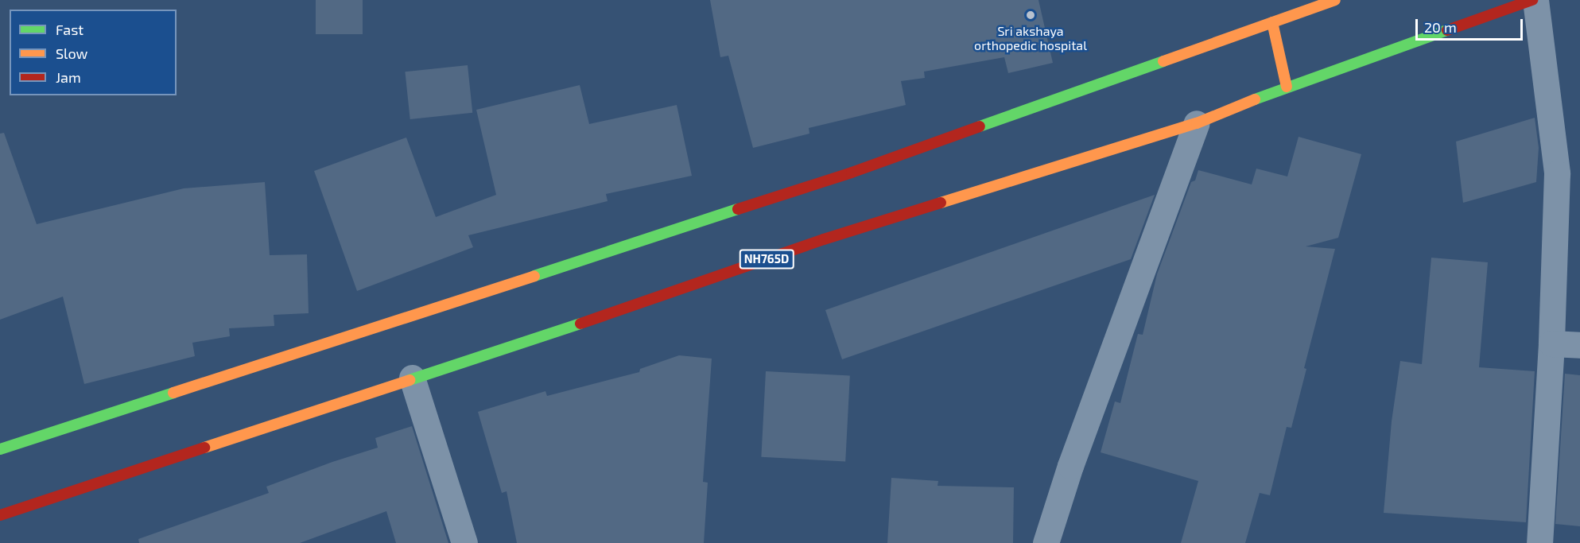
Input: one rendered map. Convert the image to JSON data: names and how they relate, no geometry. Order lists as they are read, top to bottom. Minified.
{"streets":{"main road":["NH765D"]},"places":["Sri akshaya orthopedic hospital"],"legend":["Fast","Slow","Jam"],"scale_bar":"20 m"}
